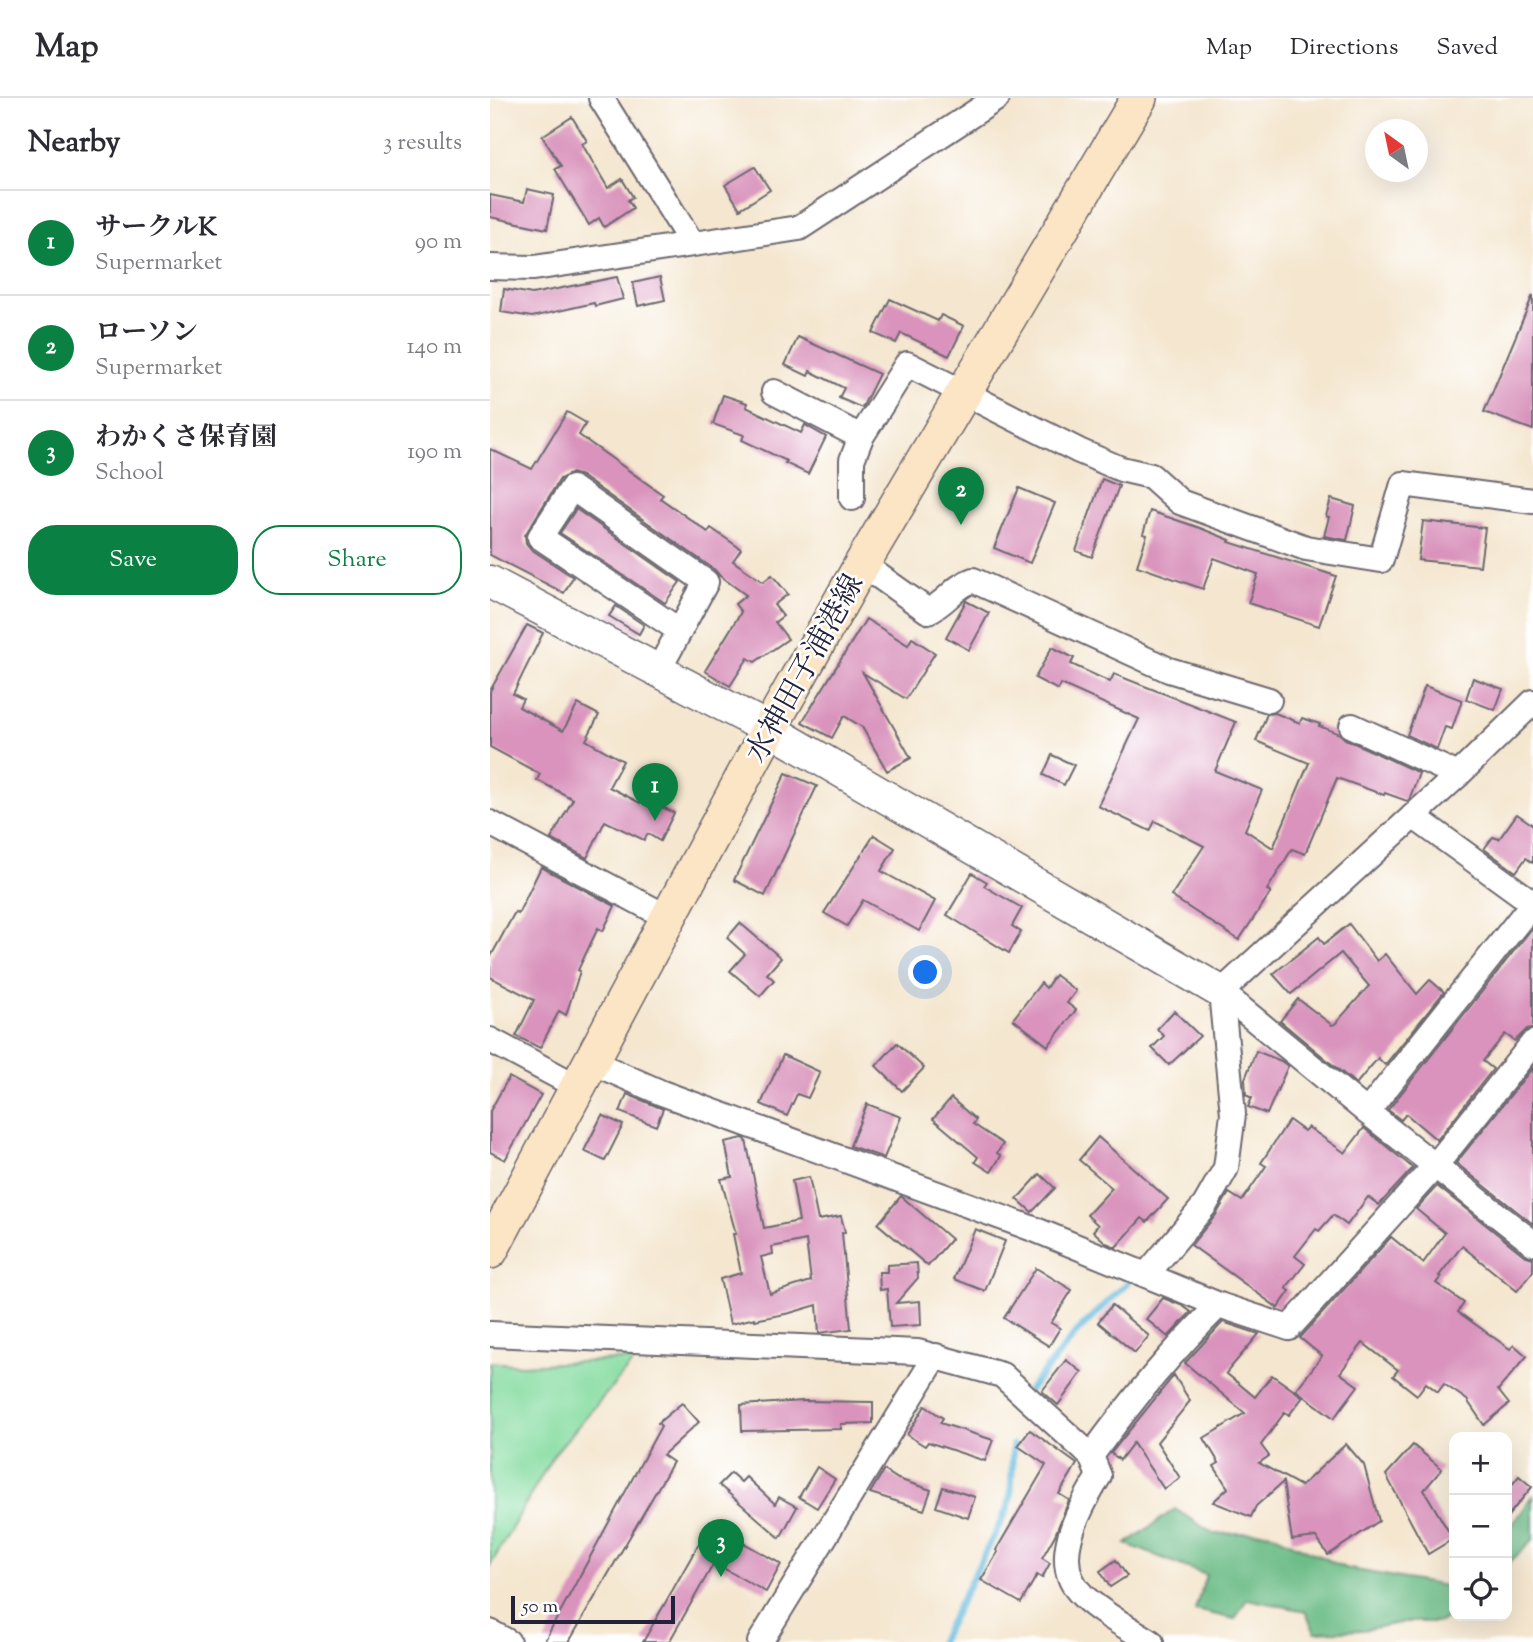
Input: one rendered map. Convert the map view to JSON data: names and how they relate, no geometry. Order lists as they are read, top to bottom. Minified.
{"streets":{"main road":["水神田子浦港線"]},"scale_bar":"50 m","north":"top left","page":{"header":"Map","nav":["Map","Directions","Saved"],"heading":["Nearby","3 results"],"list":[{"mark":"1","name":"サークルK","note":"Supermarket","value":"90 m"},{"mark":"2","name":"ローソン","note":"Supermarket","value":"140 m"},{"mark":"3","name":"わかくさ保育園","note":"School","value":"190 m"}],"pins":["2","1","3"],"buttons":["Save","Share"],"map_buttons":["+","−"],"scale":"50 m"}}
